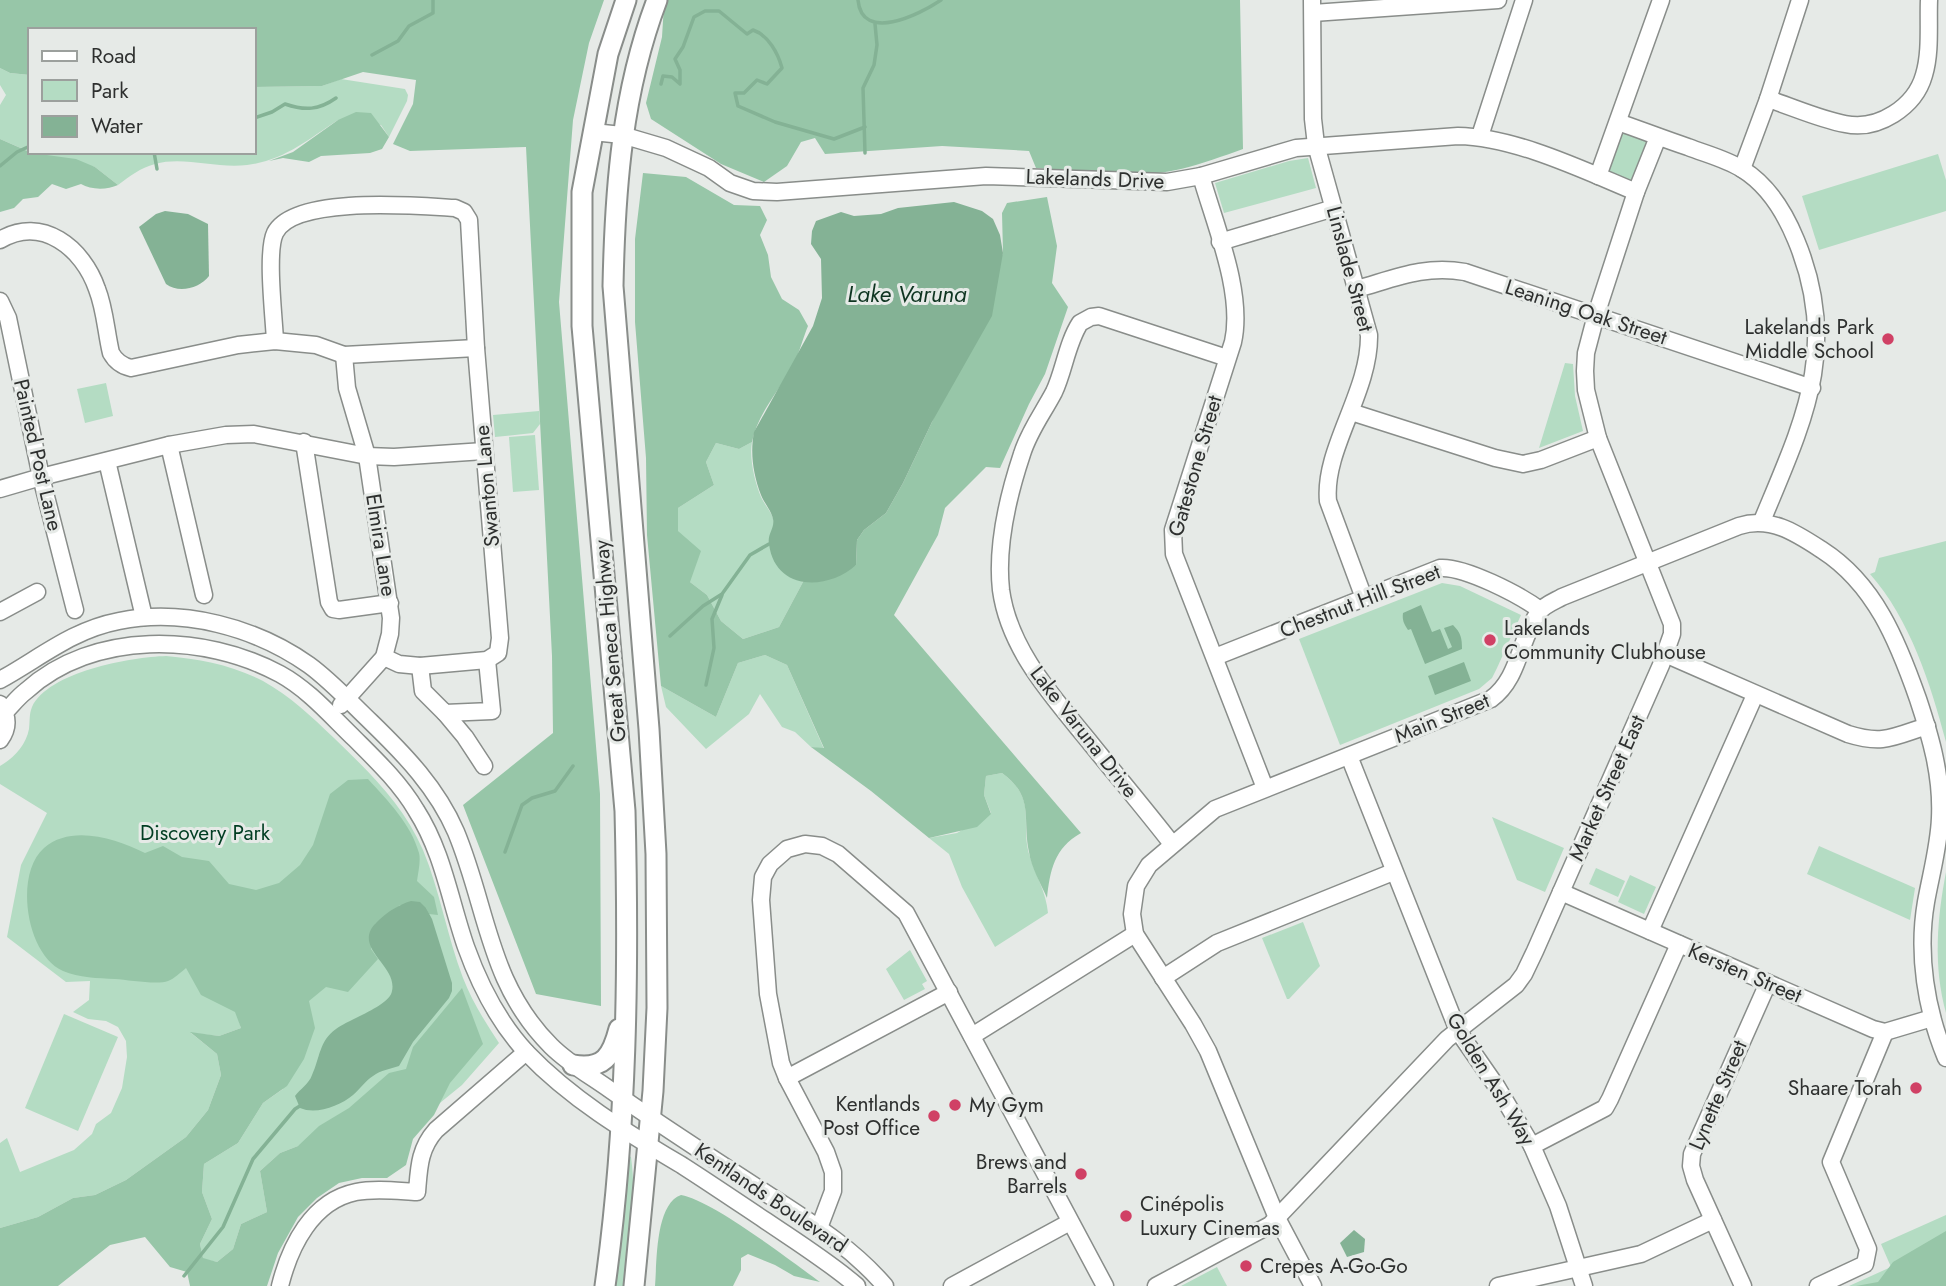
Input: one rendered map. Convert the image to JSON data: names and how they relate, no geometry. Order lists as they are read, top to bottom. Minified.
{"streets":{"main road":["Great Seneca Highway"],"street":["Lakelands Drive","Linslade Street","Leaning Oak Street","Painted Post Lane","Gatestone Street","Swanton Lane","Elmira Lane","Chestnut Hill Street","Main Street","Lake Varuna Drive","Market Street East","Kersten Street","Golden Ash Way","Lynette Street","Kentlands Boulevard"]},"crossings":[["Lakelands Drive","Linslade Street"],["Lakelands Drive","Gatestone Street"],["Lakelands Drive","Great Seneca Highway"],["Lakelands Drive","Market Street East"],["Linslade Street","Leaning Oak Street"],["Linslade Street","Chestnut Hill Street"],["Leaning Oak Street","Market Street East"],["Gatestone Street","Chestnut Hill Street"],["Gatestone Street","Main Street"],["Gatestone Street","Lake Varuna Drive"],["Chestnut Hill Street","Main Street"],["Great Seneca Highway","Kentlands Boulevard"],["Main Street","Lake Varuna Drive"],["Main Street","Golden Ash Way"],["Market Street East","Kersten Street"],["Market Street East","Golden Ash Way"],["Kersten Street","Lynette Street"]],"water":["Lake Varuna"],"parks":["Discovery Park"],"places":["Lakelands Park Middle School","Lakelands Community Clubhouse","Shaare Torah","My Gym","Kentlands Post Office","Brews and Barrels","Cinépolis Luxury Cinemas","Crepes A-Go-Go"],"legend":["Road","Park","Water"]}
